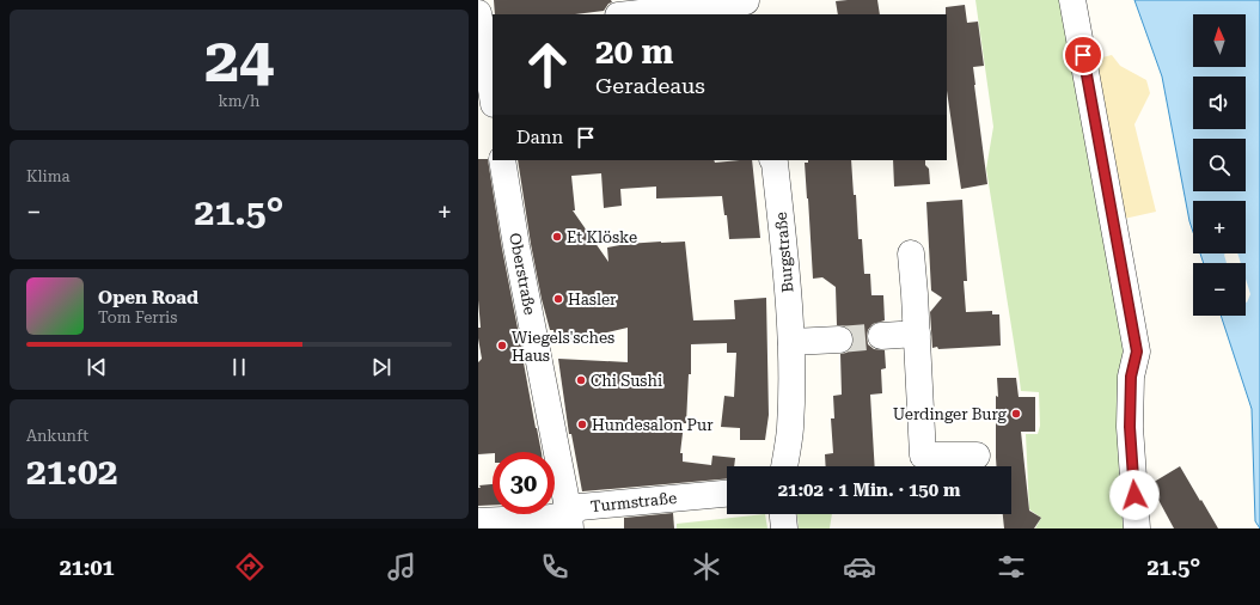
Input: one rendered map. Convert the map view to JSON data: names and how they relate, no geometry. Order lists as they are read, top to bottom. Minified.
{"streets":{"street":["Burgstraße","Oberstraße","Turmstraße"]},"crossings":[["Oberstraße","Turmstraße"]],"places":["Et Klöske","Hasler","Wiegels'sches Haus","Chi Sushi","Uerdinger Burg","Hundesalon Pur"],"north":"top","page":{"tile":[["24","km/h"],"Klima",["Ankunft","21:02"]],"map_buttons":["+","−"],"turn":["20 m","Geradeaus"],"then":"Dann","heat":["−","21.5°","+"],"song":["Open Road","Tom Ferris"],"limit":"30","trip":"21:02 · 1 Min. · 150 m","tabs":["21:01","21.5°"]}}
